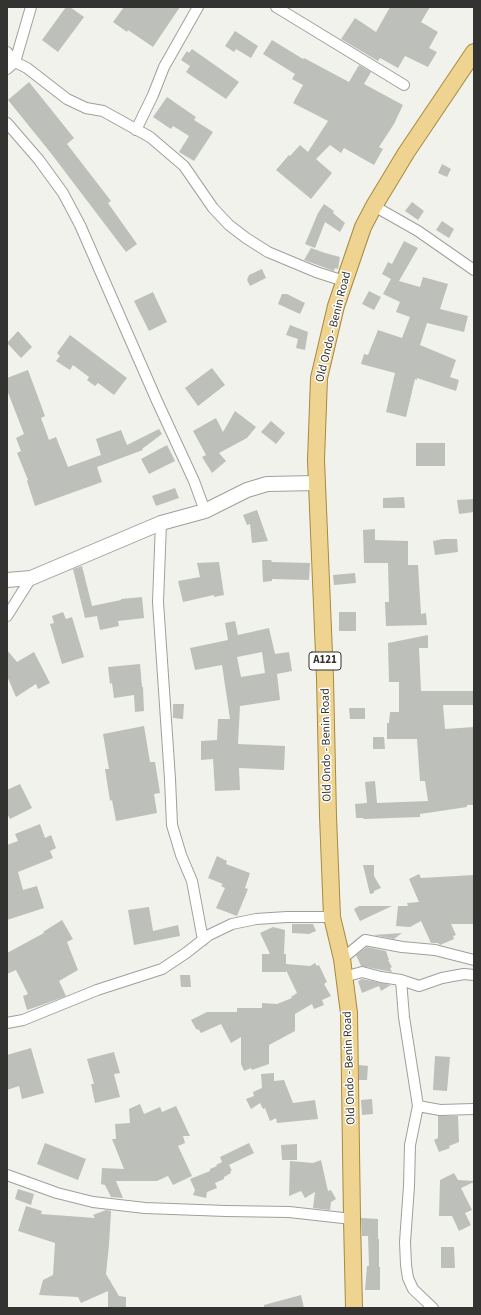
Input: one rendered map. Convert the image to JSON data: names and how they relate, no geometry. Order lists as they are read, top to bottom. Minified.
{"streets":{"main road":["Old Ondo - Benin Road","A121"]}}
